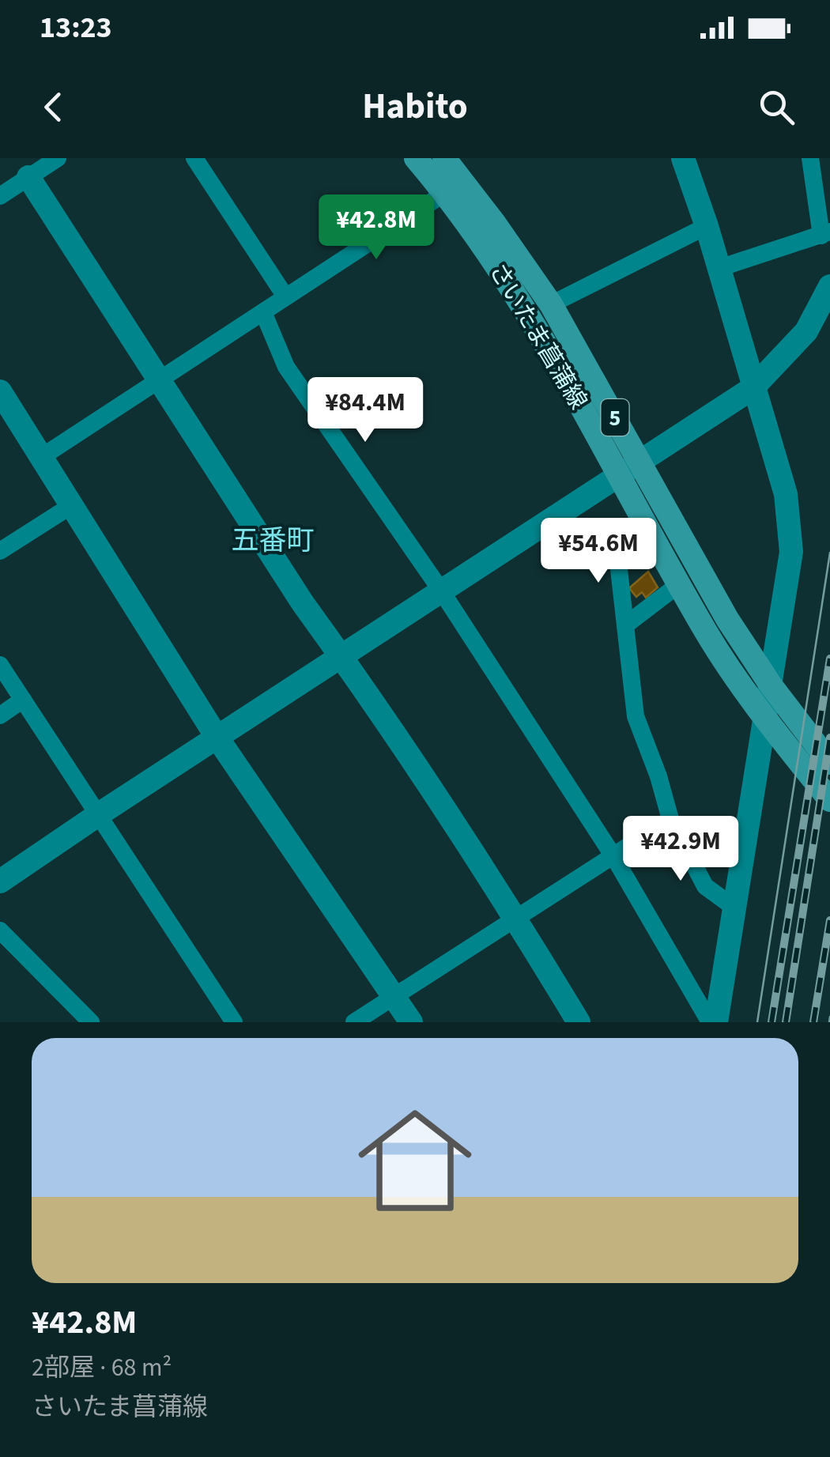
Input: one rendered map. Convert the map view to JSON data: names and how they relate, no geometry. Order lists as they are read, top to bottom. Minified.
{"streets":{"main road":["さいたま菖蒲線","5"]},"districts":["五番町"],"page":{"status":"13:23","header":"Habito","price":["¥42.8M","¥84.4M","¥54.6M","¥42.9M"],"list":[{"name":"¥42.8M","note":"2部屋 · 68 m² · さいたま菖蒲線"}]}}
